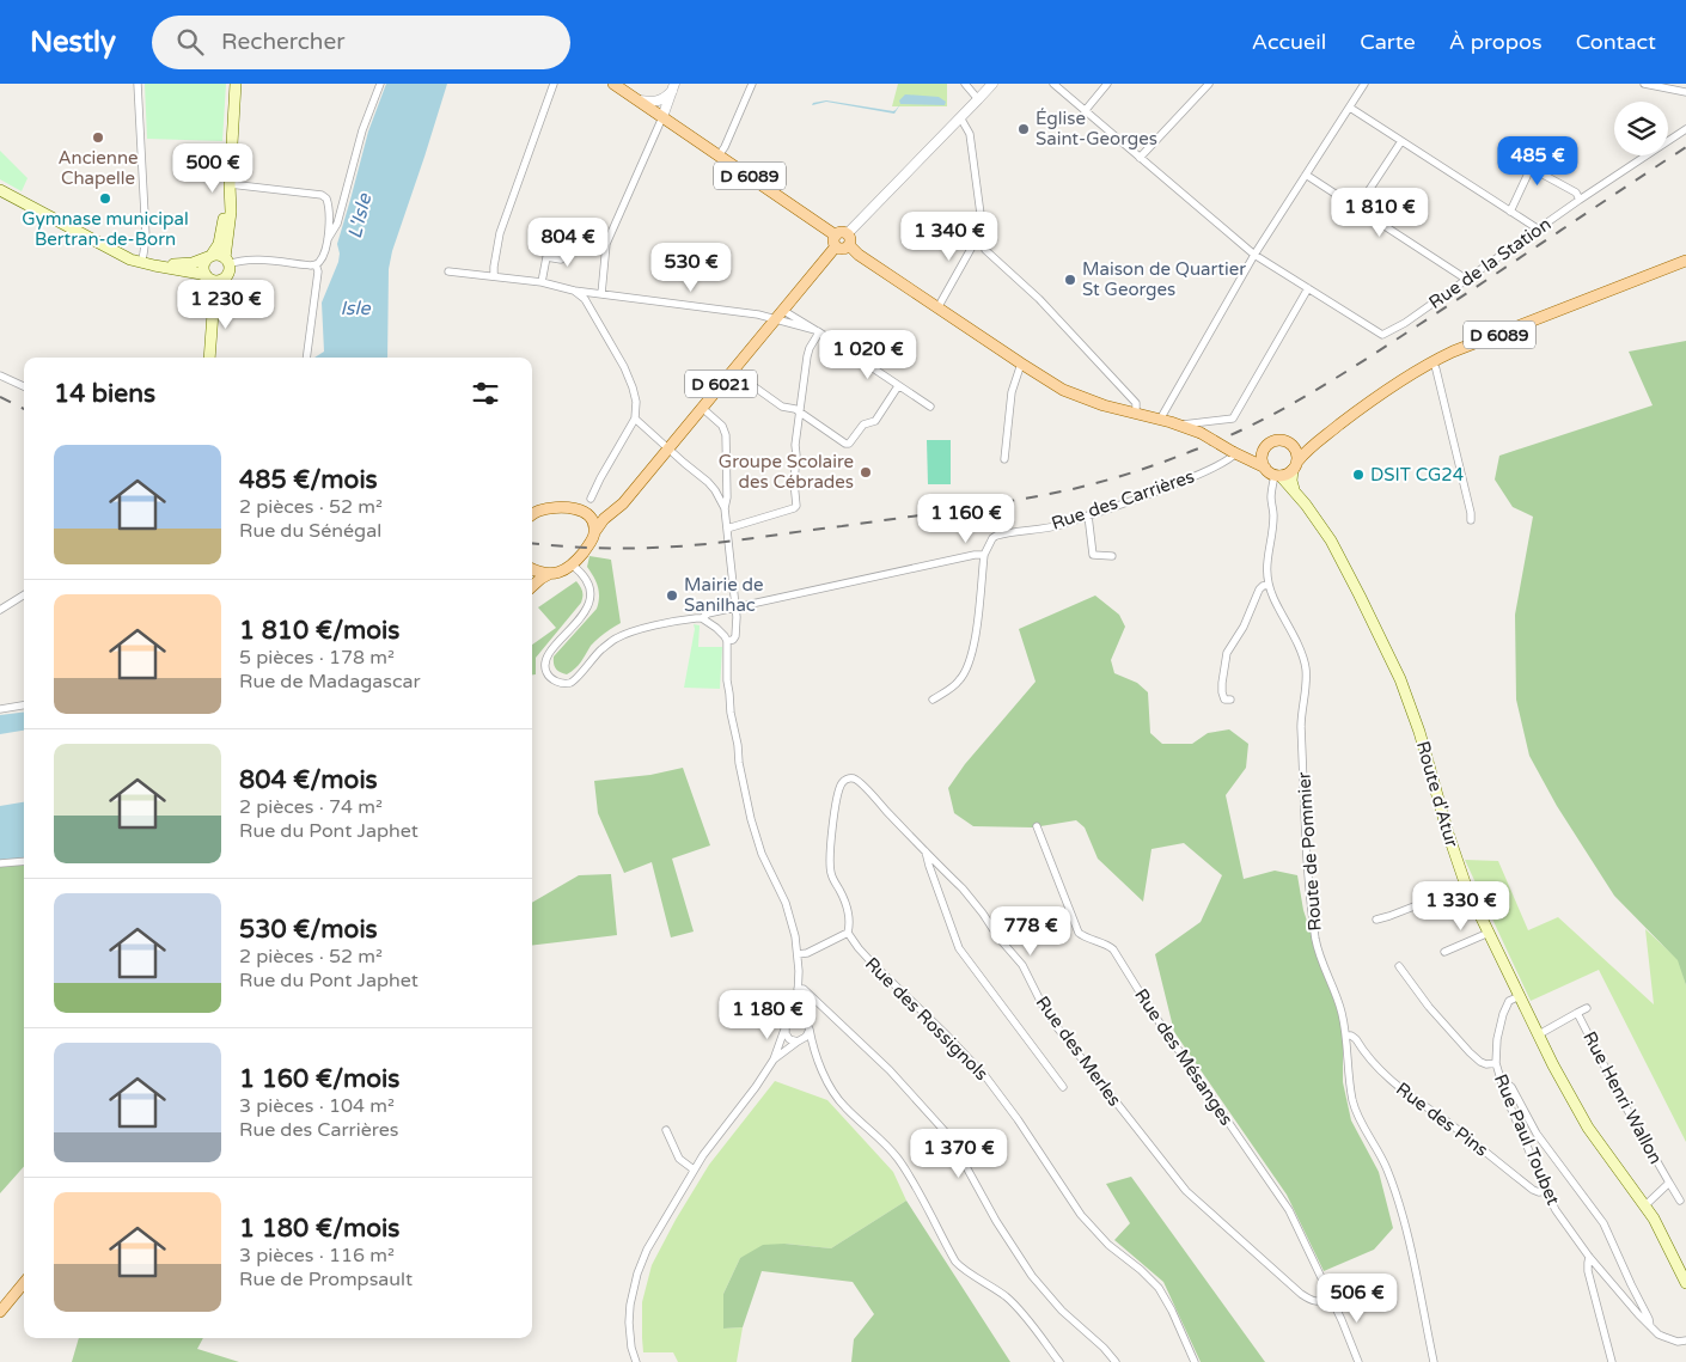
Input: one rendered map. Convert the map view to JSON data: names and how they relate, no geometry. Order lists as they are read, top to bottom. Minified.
{"streets":{"main road":["D 6089","D 6021","Route d'Atur"],"street":["Rue de la Station","Rue des Carrières","Route de Pommier","Rue des Rossignols","Rue des Merles","Rue des Mésanges","Rue Henri Wallon","Rue des Pins","Rue Paul Toubet"]},"crossings":[["D 6089","D 6021"],["D 6089","Route d'Atur"],["D 6089","Route de Pommier"],["Route d'Atur","Route de Pommier"],["Route d'Atur","Rue Henri Wallon"],["Route d'Atur","Rue Paul Toubet"],["Route de Pommier","Rue des Pins"],["Rue des Rossignols","Rue des Merles"],["Rue des Merles","Rue des Mésanges"],["Rue des Pins","Rue Paul Toubet"]],"water":["L'Isle","Isle"],"places":["Église Saint-Georges","Ancienne Chapelle","Gymnase municipal Bertran-de-Born","Maison de Quartier St Georges","Groupe Scolaire des Cébrades","DSIT CG24","Mairie de Sanilhac"],"page":{"header":"Nestly","search":"Rechercher","nav":["Accueil","Carte","À propos","Contact"],"price":["485 €","500 €","1 810 €","1 340 €","804 €","530 €","1 230 €","1 020 €","1 160 €","1 330 €","778 €","1 180 €","1 370 €","506 €"],"heading":"14 biens","list":[{"name":"485 €/mois","note":"2 pièces · 52 m² · Rue du Sénégal"},{"name":"1 810 €/mois","note":"5 pièces · 178 m² · Rue de Madagascar"},{"name":"804 €/mois","note":"2 pièces · 74 m² · Rue du Pont Japhet"},{"name":"530 €/mois","note":"2 pièces · 52 m² · Rue du Pont Japhet"},{"name":"1 160 €/mois","note":"3 pièces · 104 m² · Rue des Carrières"},{"name":"1 180 €/mois","note":"3 pièces · 116 m² · Rue de Prompsault"}]}}
